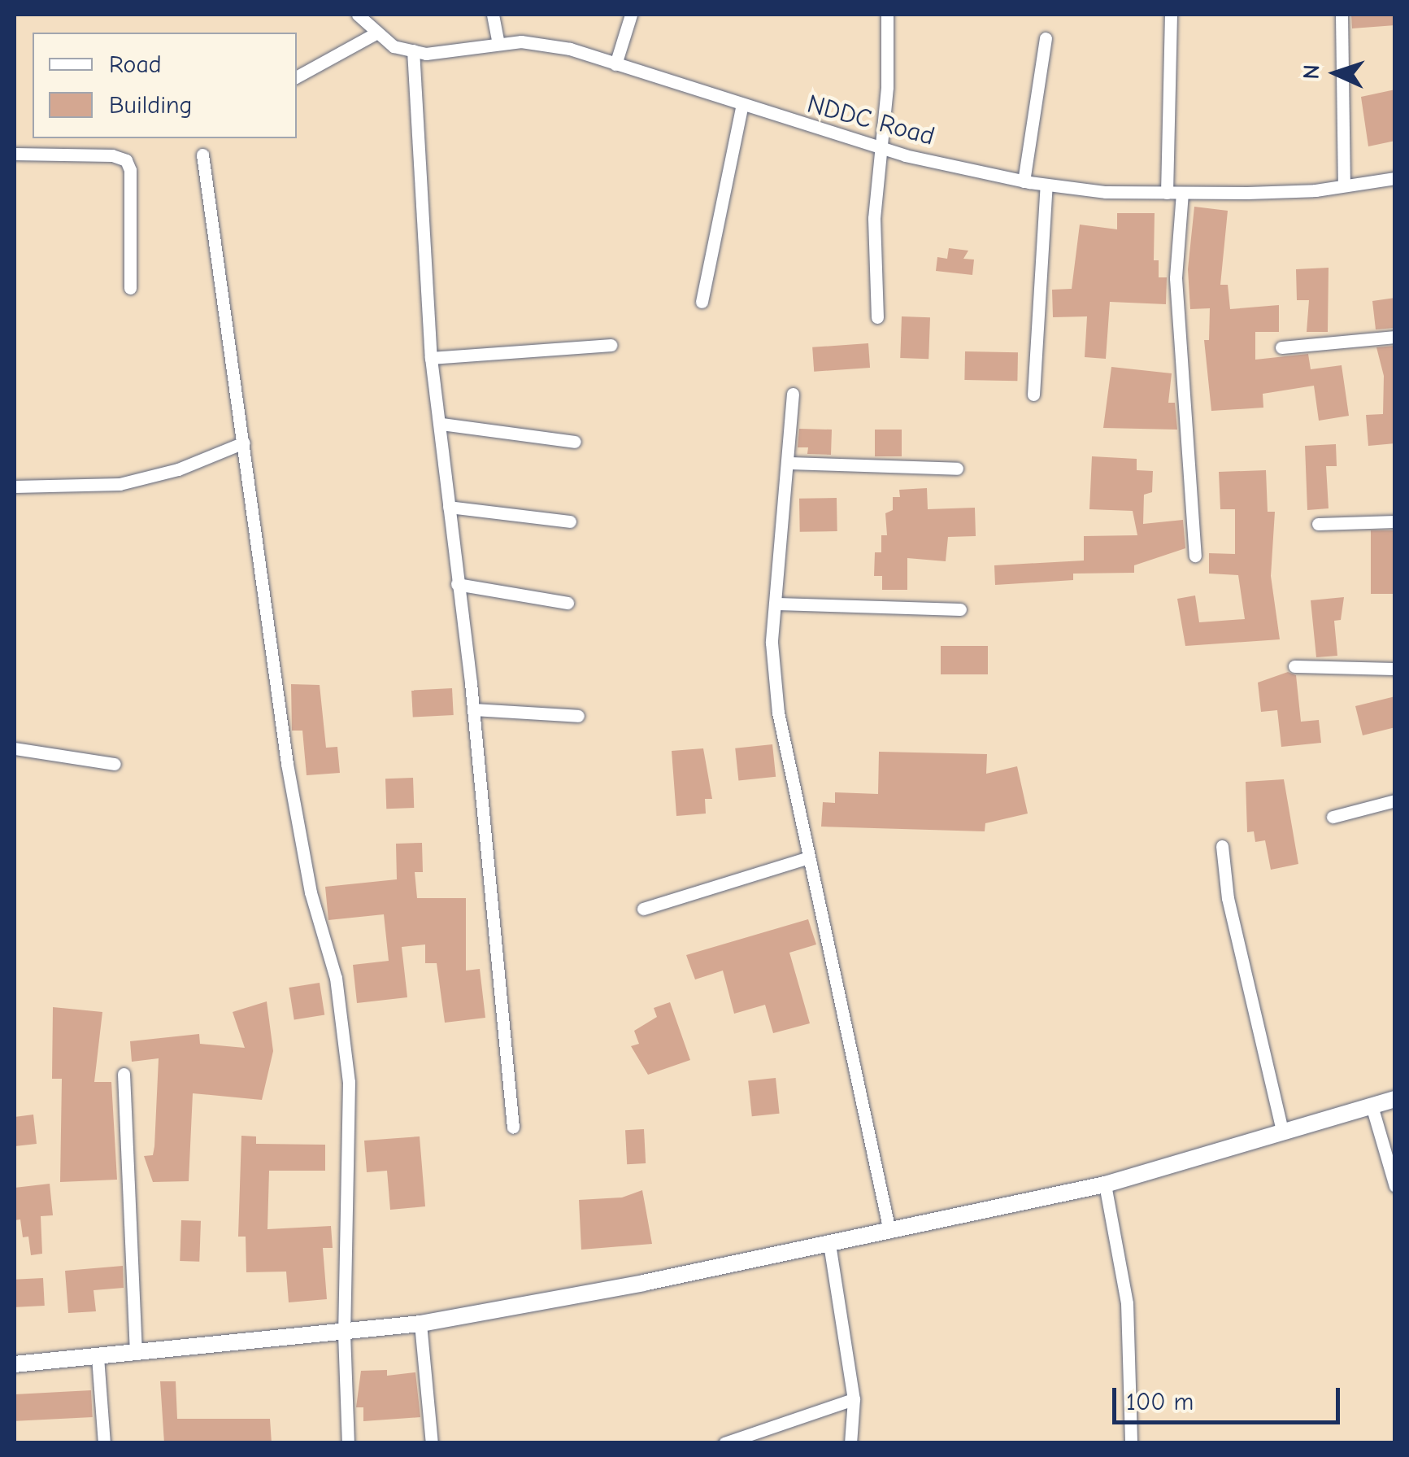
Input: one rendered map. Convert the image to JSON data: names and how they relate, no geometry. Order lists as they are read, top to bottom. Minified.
{"streets":{"street":["NDDC Road"]},"legend":["Road","Building"],"scale_bar":"100 m","north":"left"}
